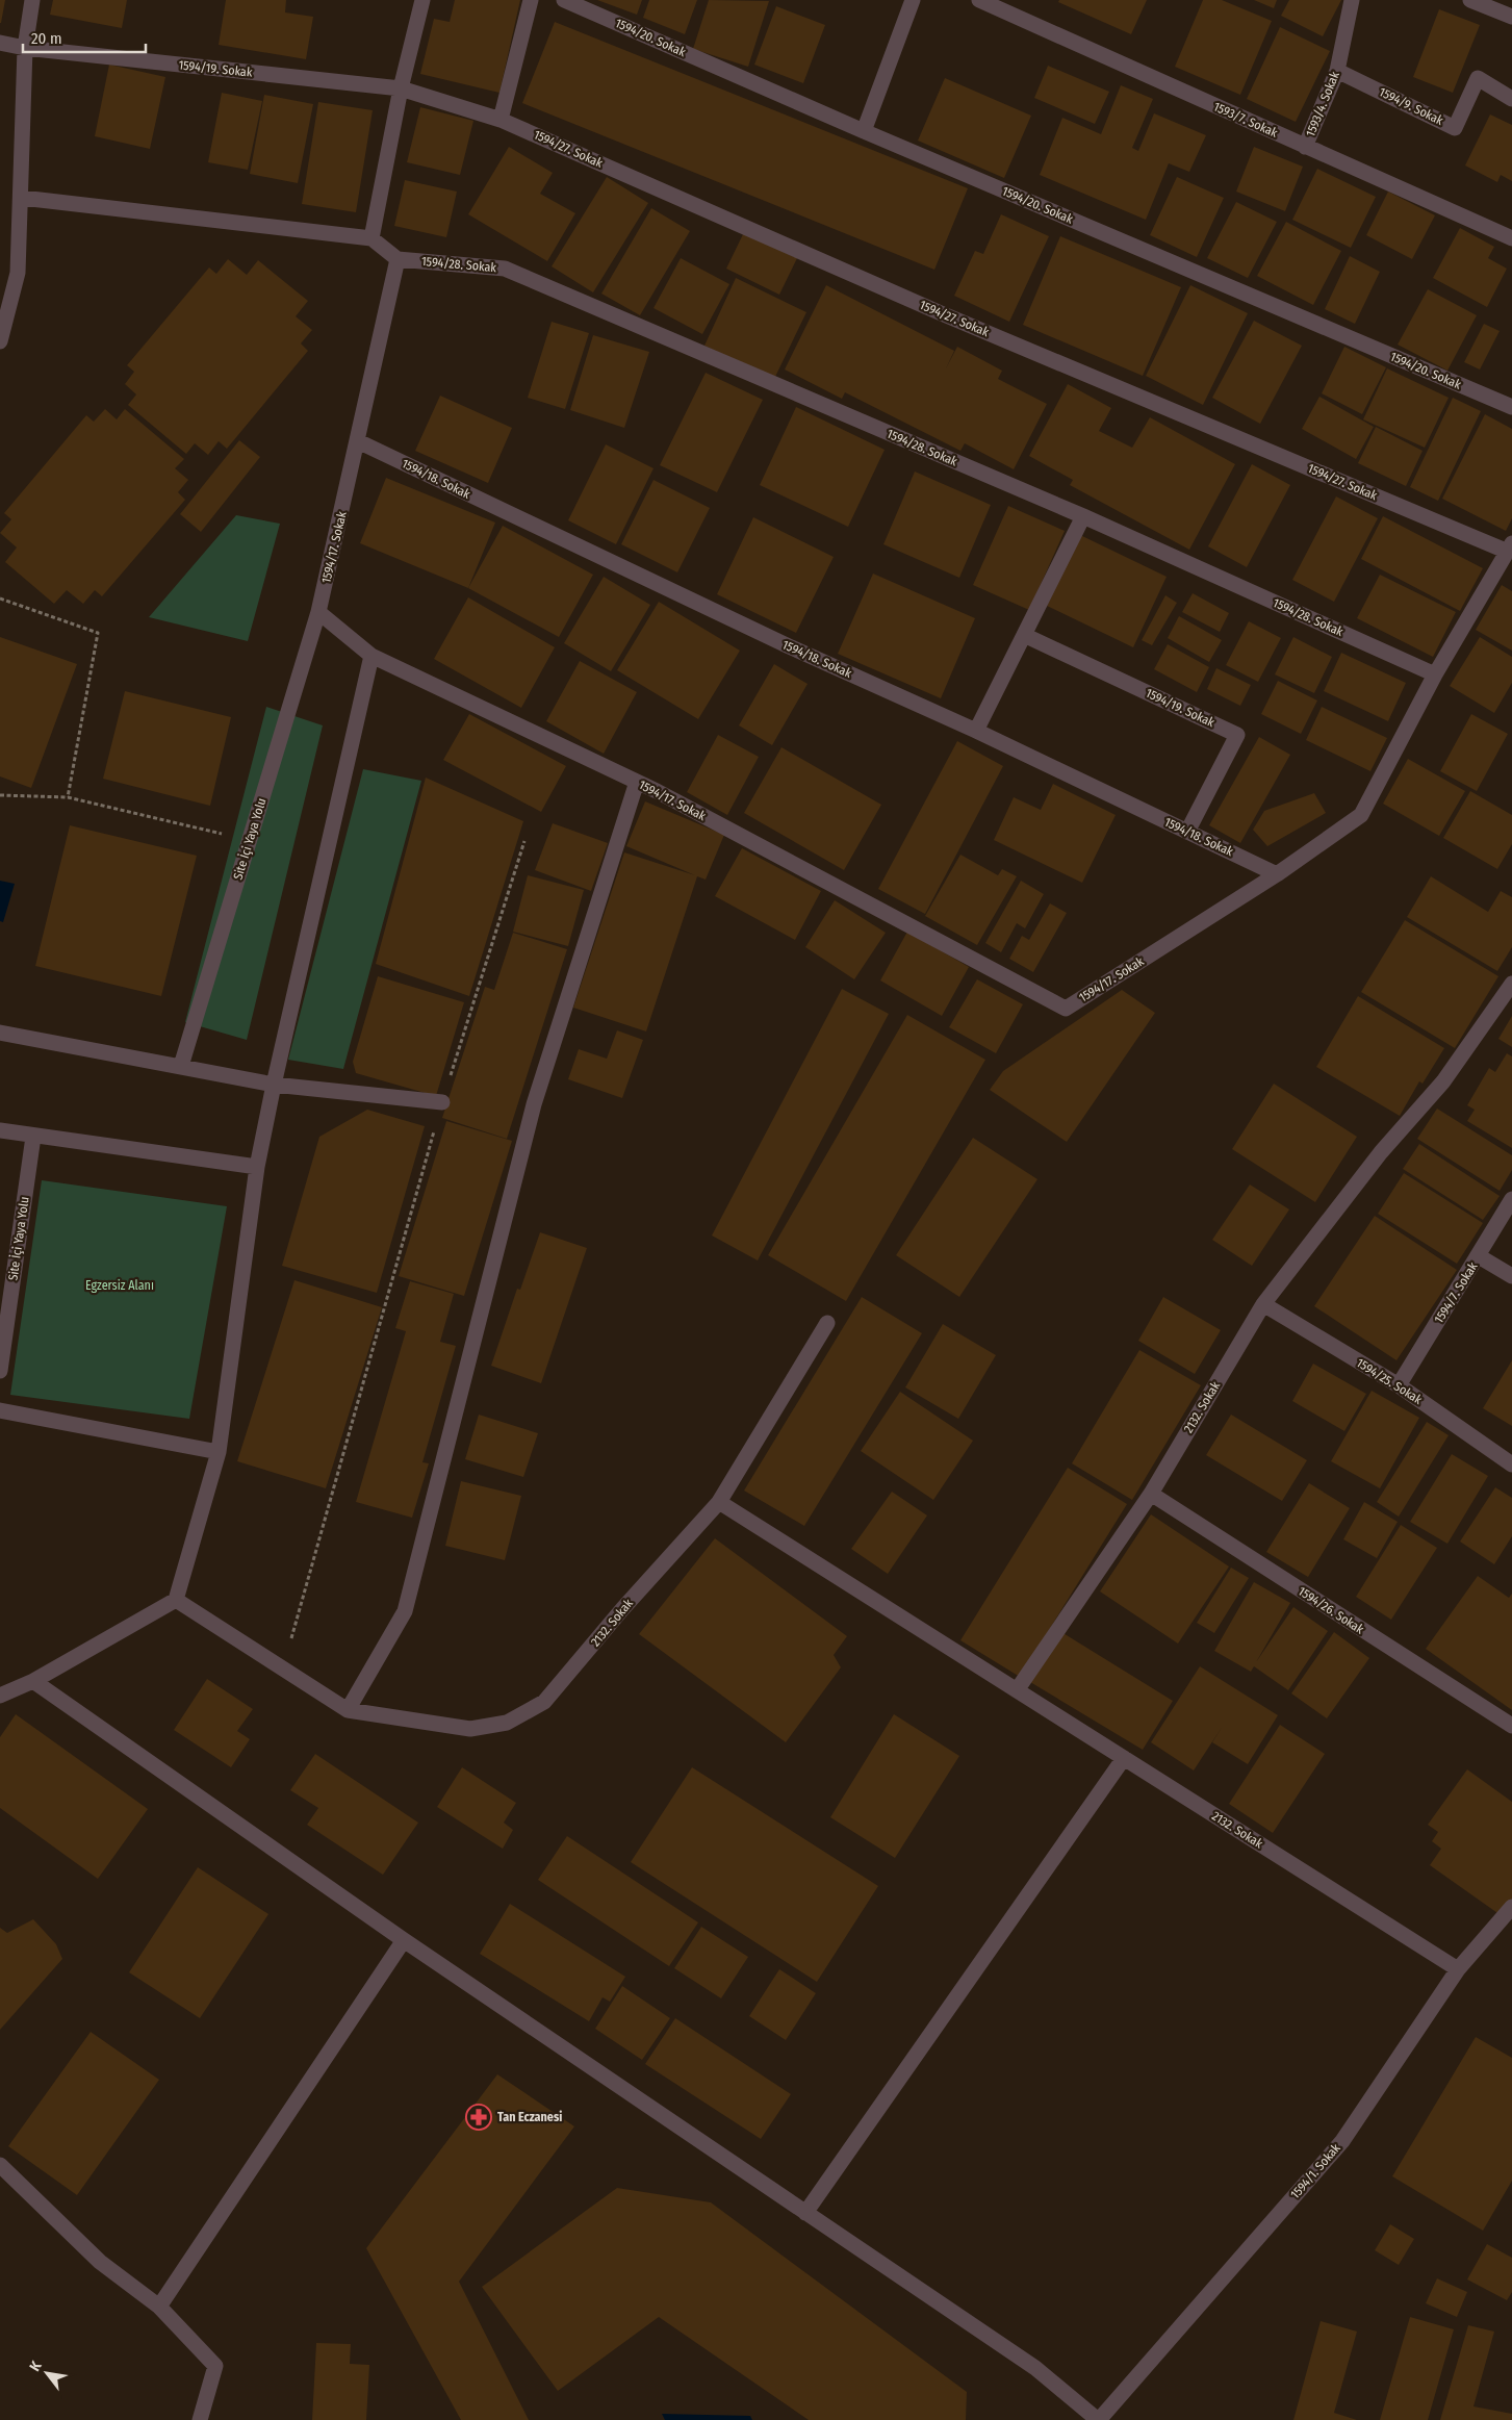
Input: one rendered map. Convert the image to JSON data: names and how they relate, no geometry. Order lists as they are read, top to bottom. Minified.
{"streets":{"street":["1594/20. Sokak","1594/19. Sokak","1593/4. Sokak","1594/9. Sokak","1593/7. Sokak","1594/27. Sokak","1594/28. Sokak","1594/18. Sokak","1594/17. Sokak","Site İçi Yaya Yolu","1594/7. Sokak","1594/25. Sokak","2132. Sokak","1594/26. Sokak","1594/1. Sokak"]},"crossings":[["1594/19. Sokak","1594/27. Sokak"],["1594/19. Sokak","1594/18. Sokak"],["1593/4. Sokak","1594/9. Sokak"],["1593/4. Sokak","1593/7. Sokak"],["1594/28. Sokak","1594/17. Sokak"],["1594/18. Sokak","1594/17. Sokak"],["1594/17. Sokak","Site İçi Yaya Yolu"],["1594/7. Sokak","1594/25. Sokak"],["1594/25. Sokak","2132. Sokak"],["2132. Sokak","1594/26. Sokak"],["2132. Sokak","1594/1. Sokak"]],"parks":["Egzersiz Alanı"],"places":{"pharmacy":["Tan Eczanesi"]},"scale_bar":"20 m","north":"top left"}
